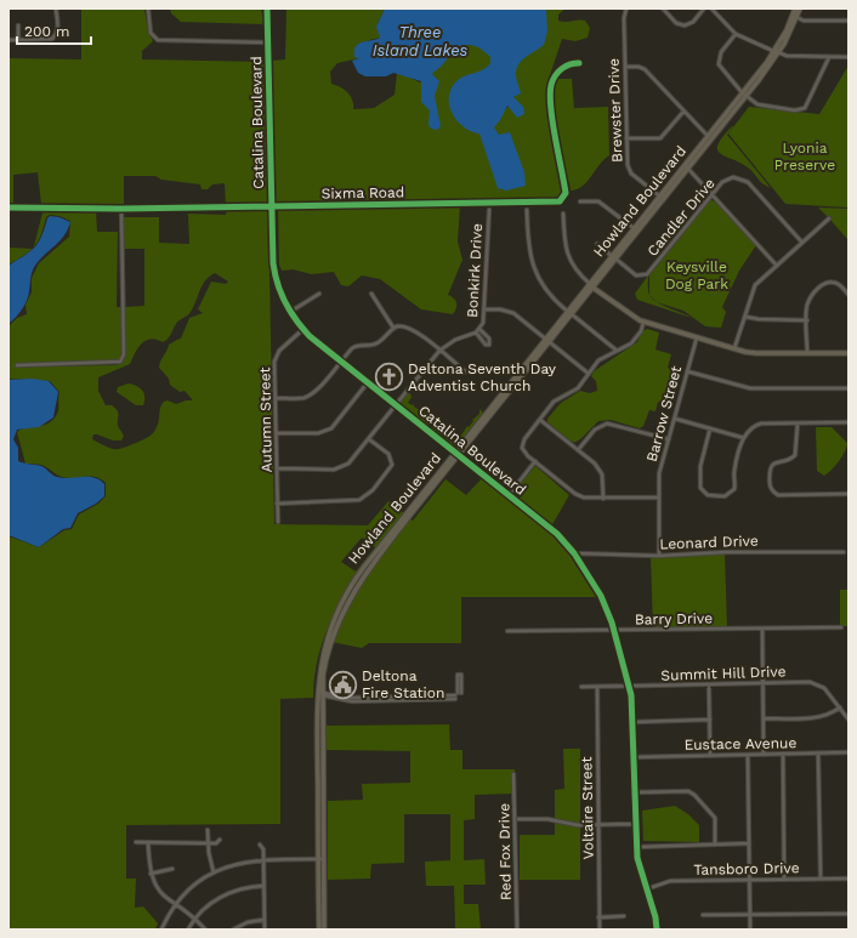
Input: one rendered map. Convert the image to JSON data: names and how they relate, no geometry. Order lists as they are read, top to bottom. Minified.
{"streets":{"main road":["Howland Boulevard"],"street":["Brewster Drive","Catalina Boulevard","Sixma Road","Candler Drive","Bonkirk Drive","Barrow Street","Autumn Street","Leonard Drive","Barry Drive","Summit Hill Drive","Eustace Avenue","Voltaire Street","Red Fox Drive","Tansboro Drive"]},"crossings":[["Brewster Drive","Howland Boulevard"],["Catalina Boulevard","Sixma Road"],["Catalina Boulevard","Howland Boulevard"],["Catalina Boulevard","Bonkirk Drive"],["Catalina Boulevard","Autumn Street"],["Catalina Boulevard","Leonard Drive"],["Catalina Boulevard","Barry Drive"],["Catalina Boulevard","Summit Hill Drive"],["Catalina Boulevard","Eustace Avenue"],["Catalina Boulevard","Tansboro Drive"],["Howland Boulevard","Candler Drive"],["Bonkirk Drive","Autumn Street"],["Barrow Street","Leonard Drive"],["Summit Hill Drive","Voltaire Street"]],"water":["Three Island Lakes"],"parks":["Lyonia Preserve","Keysville Dog Park"],"places":{"church":["Deltona Seventh Day Adventist Church"],"public building":["Deltona Fire Station"]},"scale_bar":"200 m"}
